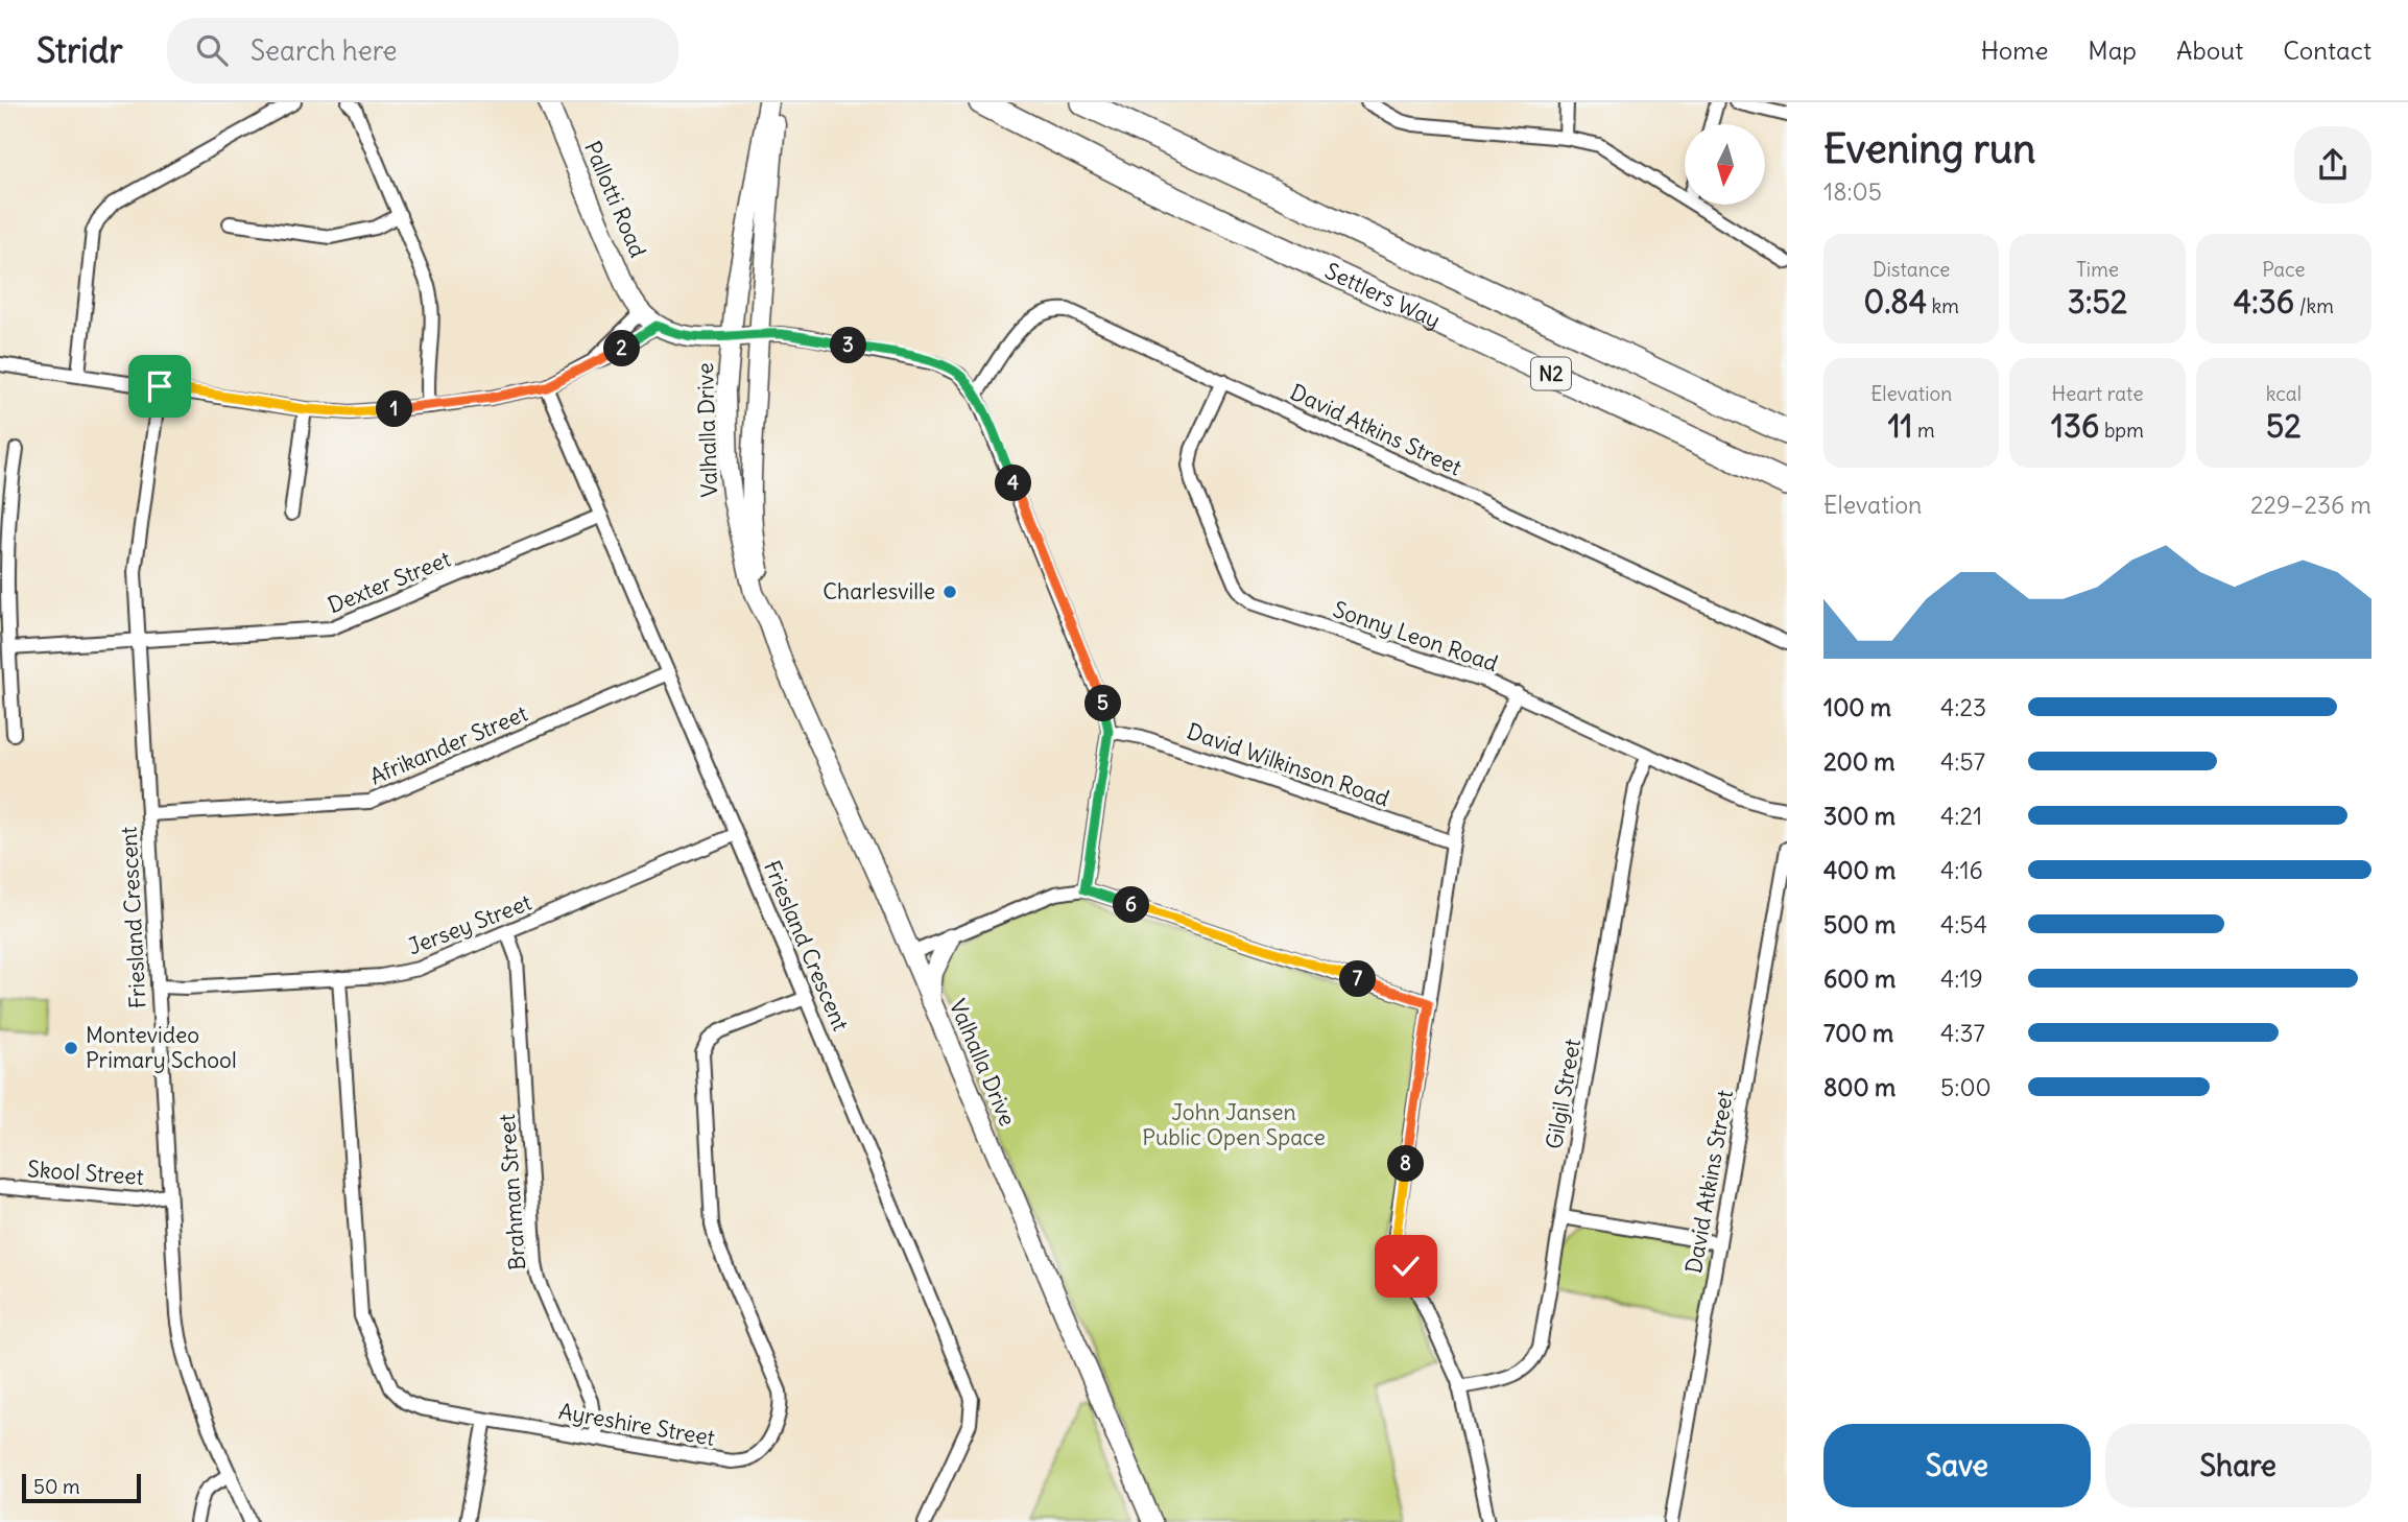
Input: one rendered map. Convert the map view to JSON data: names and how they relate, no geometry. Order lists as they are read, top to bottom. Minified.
{"streets":{"highway":["Settlers Way","N2"],"main road":["Pallotti Road","Valhalla Drive"],"street":["David Atkins Street","Dexter Street","Sonny Leon Road","Afrikander Street","David Wilkinson Road","Friesland Crescent","Jersey Street","Gilgil Street","Skool Street","Brahman Street","Ayreshire Street"]},"crossings":[["David Atkins Street","Sonny Leon Road"],["Dexter Street","Friesland Crescent"],["Sonny Leon Road","Gilgil Street"],["Afrikander Street","Friesland Crescent"],["Friesland Crescent","Jersey Street"],["Friesland Crescent","Skool Street"],["Friesland Crescent","Ayreshire Street"],["Jersey Street","Brahman Street"],["Jersey Street","Ayreshire Street"],["Brahman Street","Ayreshire Street"]],"parks":["John Jansen Public Open Space"],"places":["Charlesville","Montevideo Primary School"],"scale_bar":"50 m","north":"bottom","page":{"header":"Stridr","search":"Search here","nav":["Home","Map","About","Contact"],"heading":["Evening run","18:05"],"stats":[["Distance","0.84 km"],["Time","3:52"],["Pace","4:36 /km"],["Elevation","11 m"],["Heart rate","136 bpm"],["kcal","52"]],"pins":["3","2","1","4","5","6","7","8"],"chart":["Elevation","229–236 m"],"list":[{"name":"100 m","note":"4:23"},{"name":"200 m","note":"4:57"},{"name":"300 m","note":"4:21"},{"name":"400 m","note":"4:16"},{"name":"500 m","note":"4:54"},{"name":"600 m","note":"4:19"},{"name":"700 m","note":"4:37"},{"name":"800 m","note":"5:00"}],"buttons":["Save","Share"],"scale":"50 m"}}
